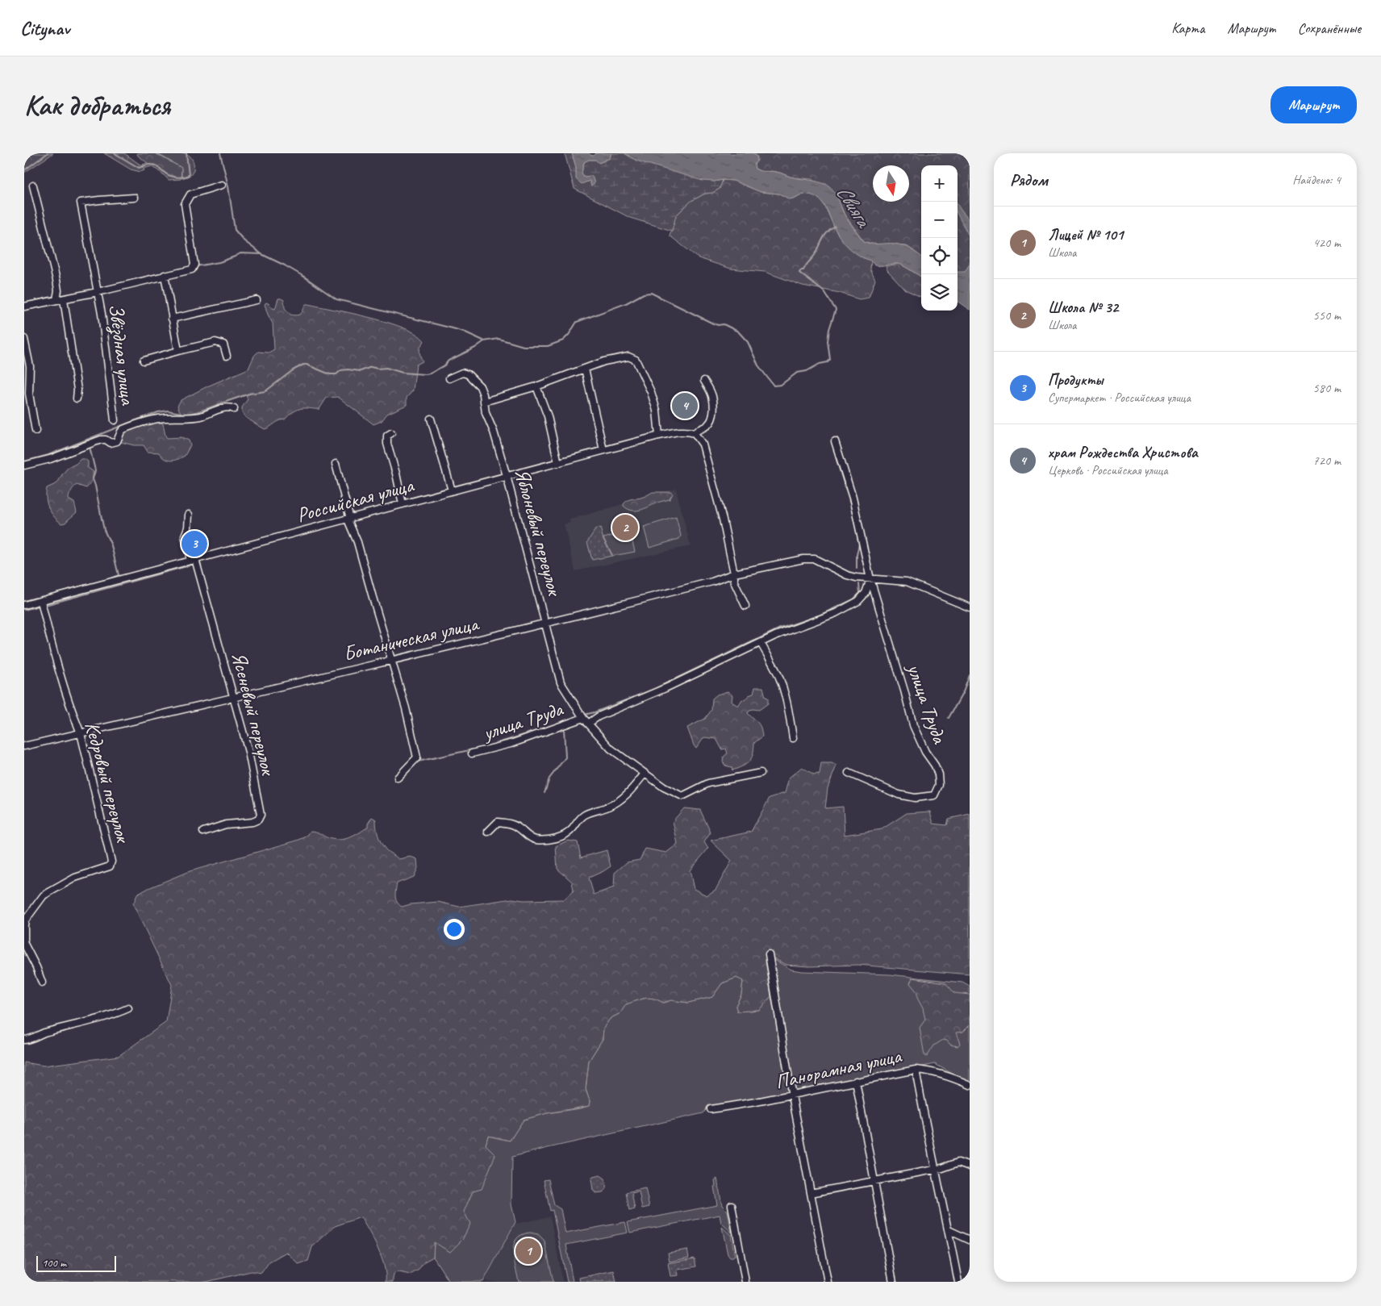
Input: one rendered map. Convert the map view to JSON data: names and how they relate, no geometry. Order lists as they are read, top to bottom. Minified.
{"streets":{"street":["Звёздная улица","Российская улица","Яблоневый переулок","Ботаническая улица","улица Труда","Ясеневый переулок","Кедровый переулок","Панорамная улица"]},"crossings":[["Российская улица","Яблоневый переулок"],["Российская улица","Ясеневый переулок"],["Российская улица","Кедровый переулок"],["Яблоневый переулок","Ботаническая улица"],["Яблоневый переулок","улица Труда"],["Ботаническая улица","улица Труда"],["Ботаническая улица","Ясеневый переулок"],["Ботаническая улица","Кедровый переулок"]],"water":["Свияга"],"scale_bar":"100 m","north":"bottom","page":{"header":"Citynav","nav":["Карта","Маршрут","Сохранённые"],"buttons":"Маршрут","title":"Как добраться","heading":["Рядом","Найдено: 4"],"map_buttons":["+","−"],"list":[{"mark":"1","name":"Лицей № 101","note":"Школа","value":"420 m"},{"mark":"2","name":"Школа № 32","note":"Школа","value":"550 m"},{"mark":"3","name":"Продукты","note":"Супермаркет · Российская улица","value":"580 m"},{"mark":"4","name":"храм Рождества Христова","note":"Церковь · Российская улица","value":"720 m"}],"pins":["4","2","3","1"],"scale":"100 m"}}
